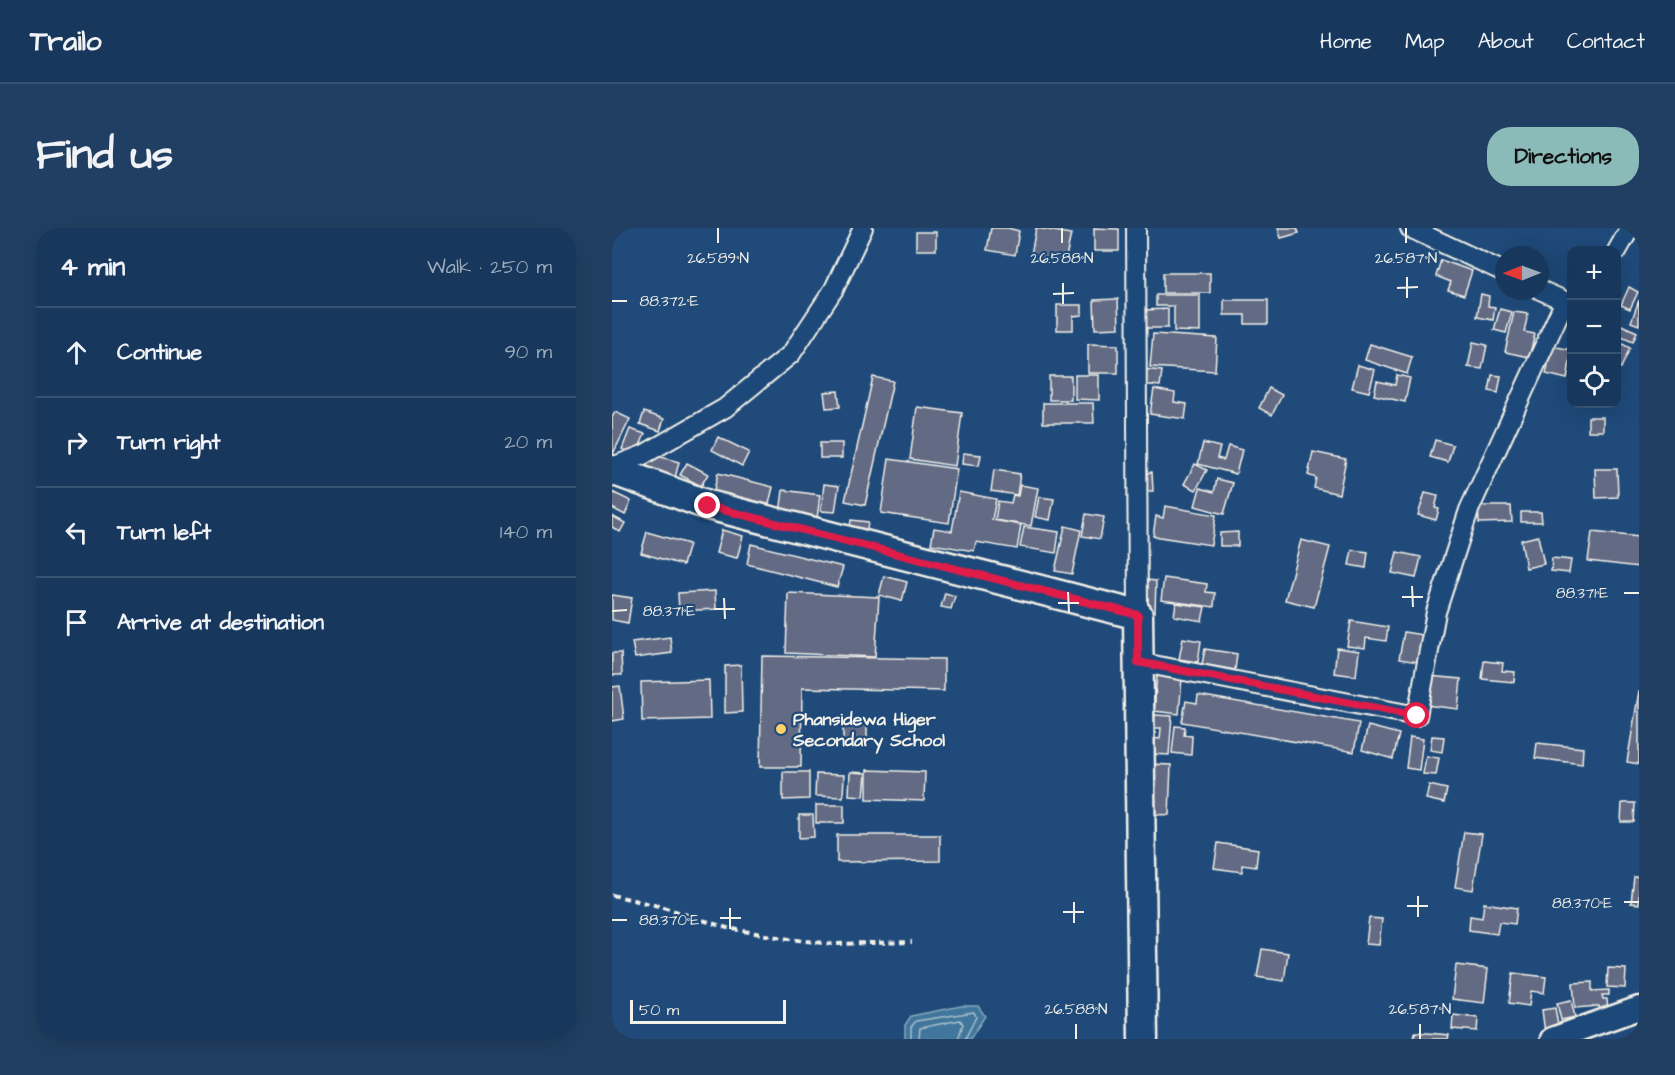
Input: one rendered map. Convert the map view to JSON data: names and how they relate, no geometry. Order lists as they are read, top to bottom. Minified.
{"places":["Phansidewa Higer Secondary School"],"scale_bar":"50 m","north":"left","page":{"header":"Trailo","nav":["Home","Map","About","Contact"],"title":"Find us","buttons":"Directions","heading":["4 min","Walk · 250 m"],"map_buttons":["+","−"],"list":[["Continue","90 m"],["Turn right","20 m"],["Turn left","140 m"],"Arrive at destination"],"scale":"50 m"},"coordinates":["26.589°N","26.588°N","26.587°N","88.372°E","88.371°E","88.370°E"]}
